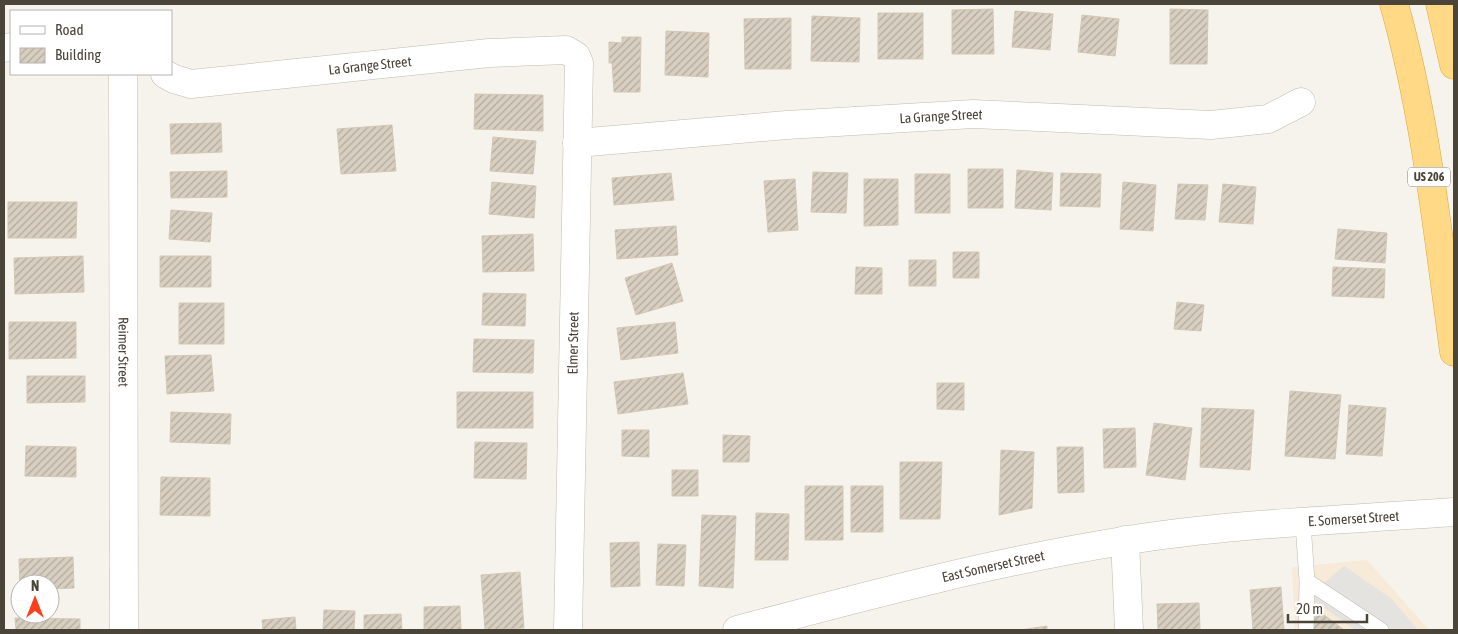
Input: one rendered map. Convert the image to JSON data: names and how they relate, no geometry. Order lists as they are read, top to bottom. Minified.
{"streets":{"highway":["US 206"],"street":["La Grange Street","Elmer Street","Reimer Street","E. Somerset Street","East Somerset Street"]},"crossings":[["La Grange Street","Elmer Street"],["E. Somerset Street","East Somerset Street"]],"legend":["Road","Building"],"scale_bar":"20 m","north":"top"}
